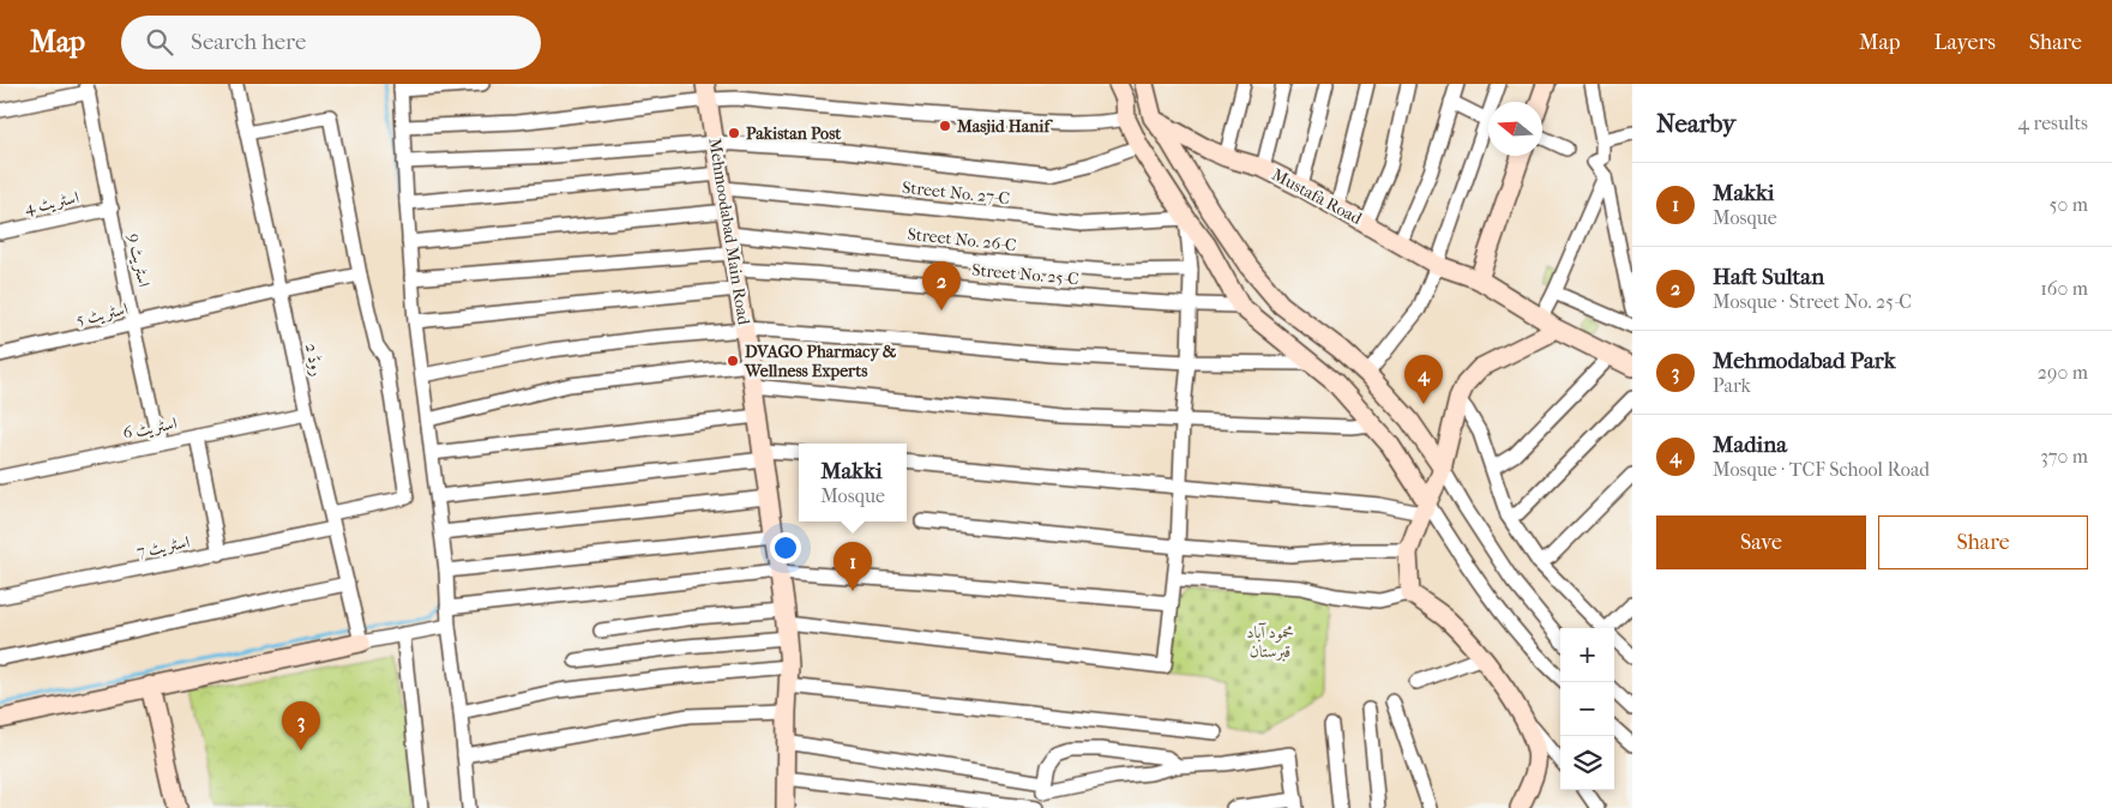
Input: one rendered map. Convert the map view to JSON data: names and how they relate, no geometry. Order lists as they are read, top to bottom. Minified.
{"streets":{"street":["Street No. 27-C","Mustafa Road","اسٹریٹ 4","Mehmoodabad Main Road","Street No. 26-C","اسٹریٹ 9","Street No. 25-C","اسٹریٹ 5","روڈ 2","اسٹریٹ 6","اسٹریٹ 7"]},"crossings":[["Street No. 27-C","Mehmoodabad Main Road"],["اسٹریٹ 4","اسٹریٹ 9"],["Mehmoodabad Main Road","Street No. 26-C"],["Mehmoodabad Main Road","Street No. 25-C"],["Street No. 26-C","Street No. 25-C"],["اسٹریٹ 9","اسٹریٹ 5"],["اسٹریٹ 9","اسٹریٹ 6"],["اسٹریٹ 5","روڈ 2"],["روڈ 2","اسٹریٹ 6"],["روڈ 2","اسٹریٹ 7"]],"parks":["محمود آباد قبرستان"],"places":["Masjid Hanif","Pakistan Post","DVAGO Pharmacy & Wellness Experts"],"north":"left","page":{"header":"Map","search":"Search here","nav":["Map","Layers","Share"],"heading":["Nearby","4 results"],"list":[{"mark":"1","name":"Makki","note":"Mosque","value":"50 m"},{"mark":"2","name":"Haft Sultan","note":"Mosque · Street No. 25-C","value":"160 m"},{"mark":"3","name":"Mehmodabad Park","note":"Park","value":"290 m"},{"mark":"4","name":"Madina","note":"Mosque · TCF School Road","value":"370 m"}],"pins":["2","4","1","3"],"popup":["Makki","Mosque"],"buttons":["Save","Share"],"map_buttons":["+","−"]}}
